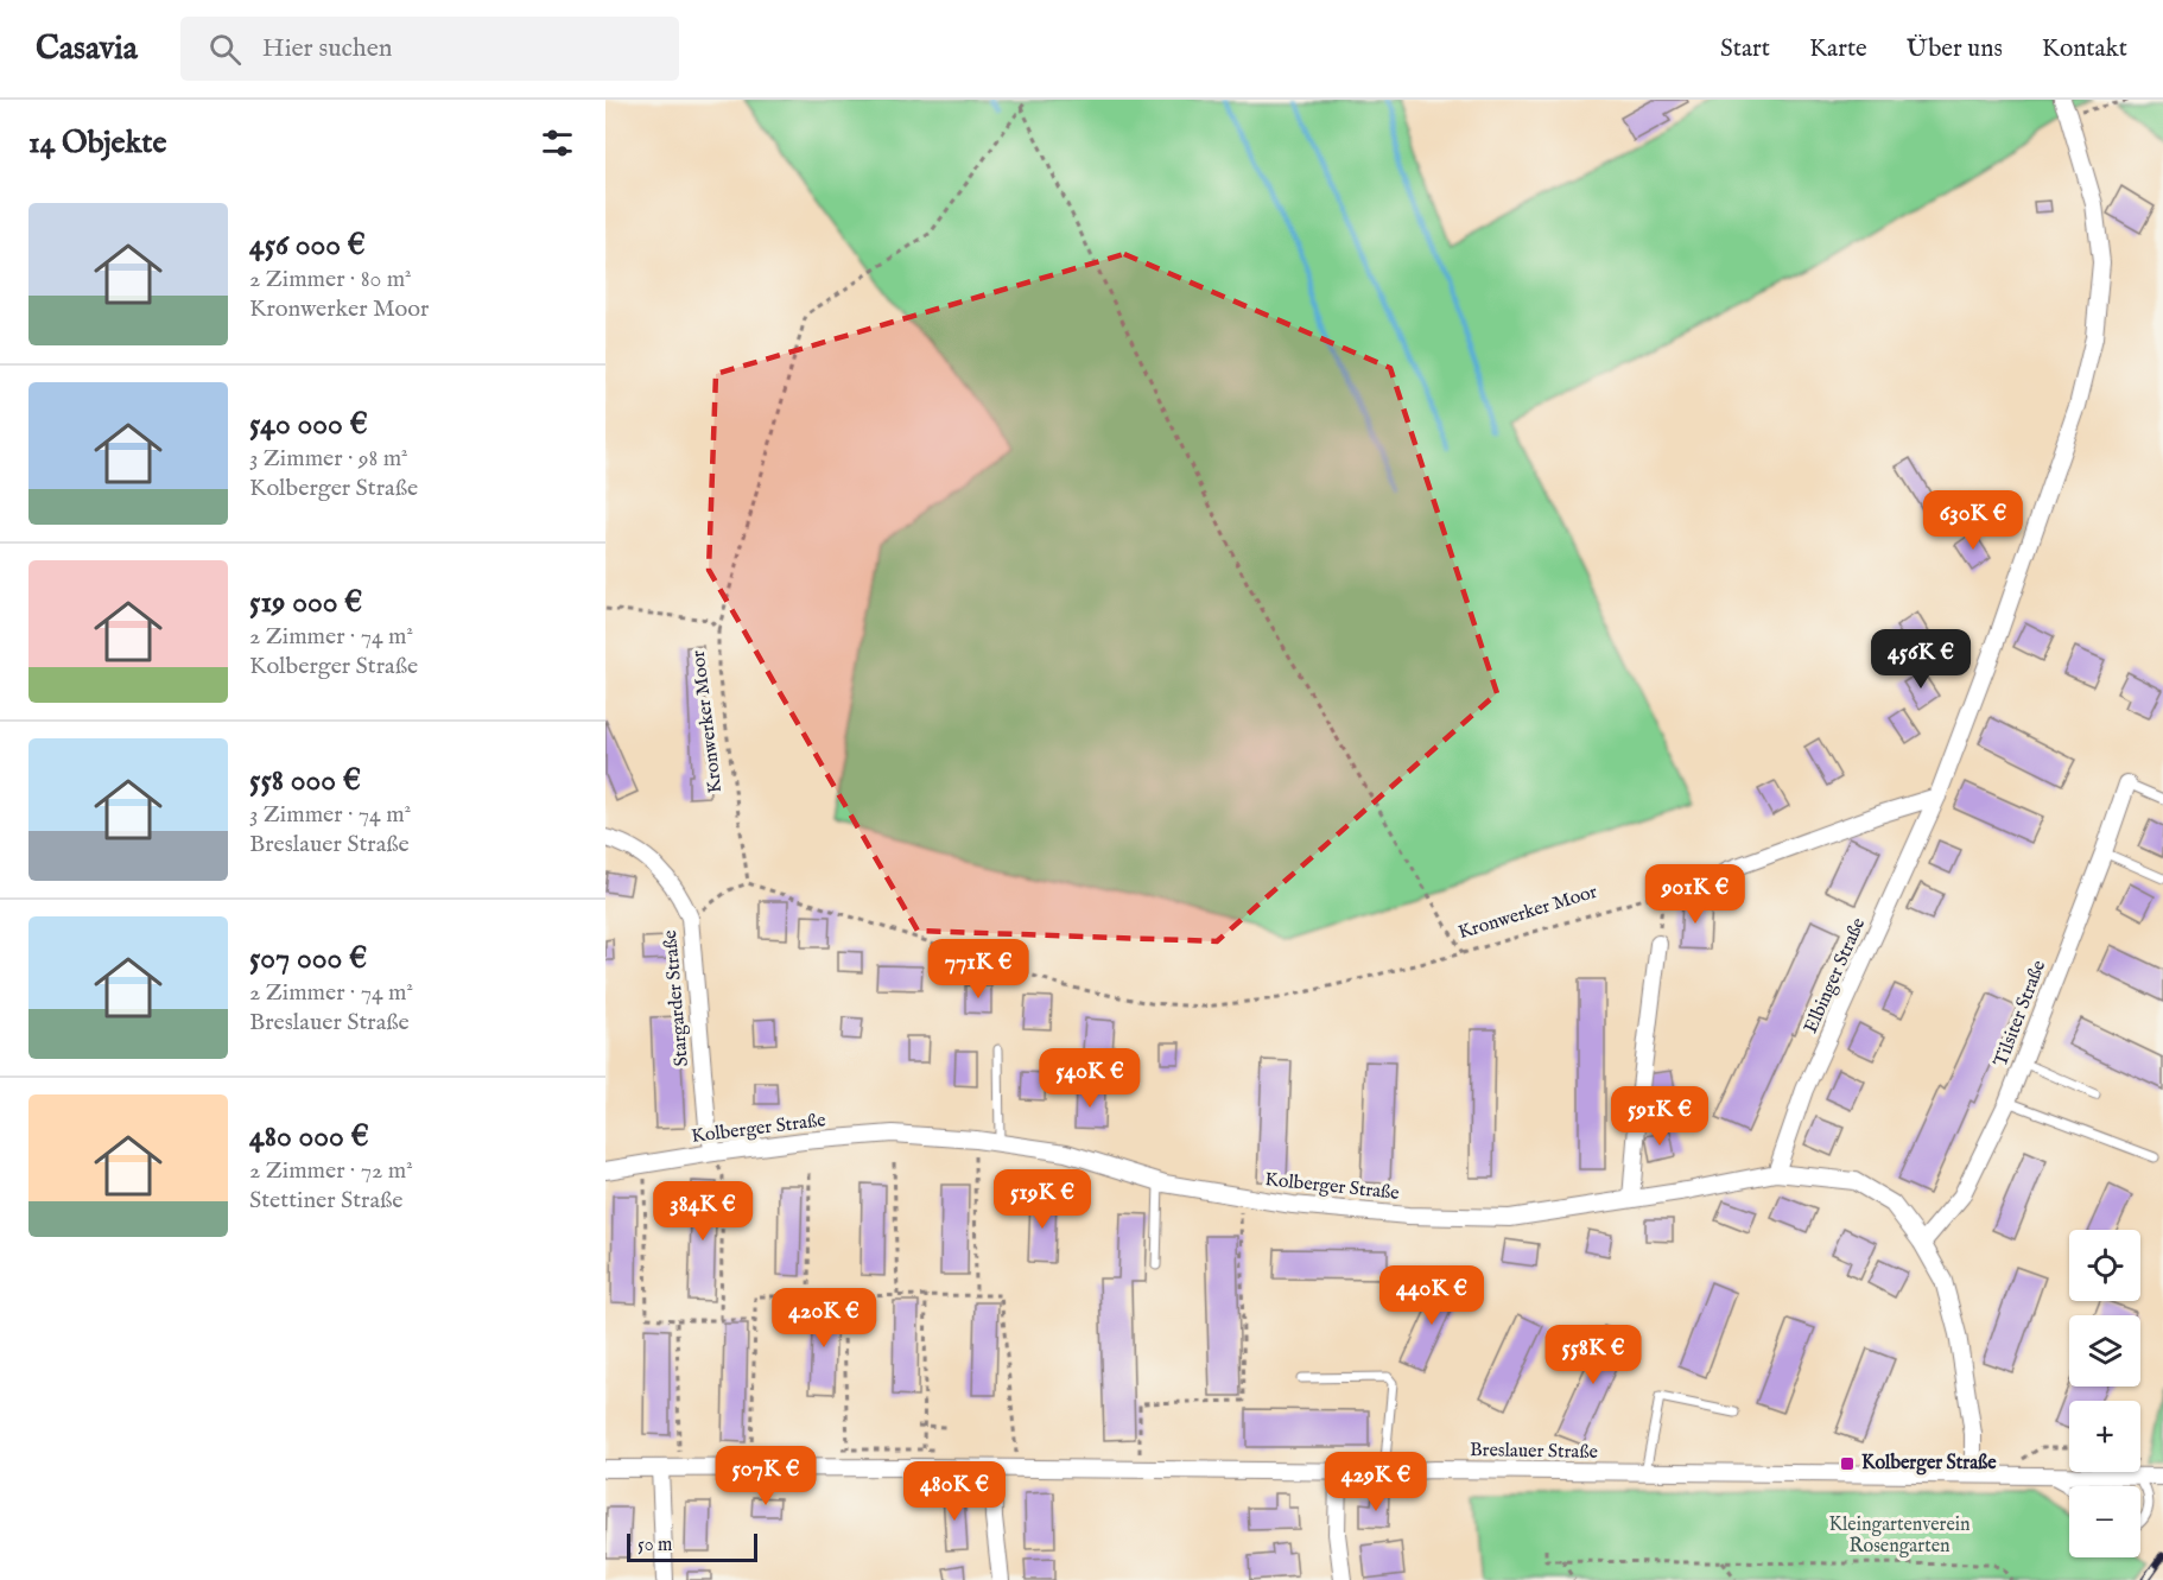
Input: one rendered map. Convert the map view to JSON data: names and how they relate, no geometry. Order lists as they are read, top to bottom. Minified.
{"streets":{"street":["Elbinger Straße","Stargarder Straße","Tilsiter Straße","Kolberger Straße","Breslauer Straße"],"path":["Kronwerker Moor"]},"crossings":[["Elbinger Straße","Kolberger Straße"],["Stargarder Straße","Kolberger Straße"],["Tilsiter Straße","Kolberger Straße"],["Kolberger Straße","Breslauer Straße"]],"parks":["Kleingartenverein Rosengarten"],"places":{"transit":["Kolberger Straße"]},"scale_bar":"50 m","page":{"header":"Casavia","search":"Hier suchen","nav":["Start","Karte","Über uns","Kontakt"],"heading":"14 Objekte","list":[{"name":"456 000 €","note":"2 Zimmer · 80 m² · Kronwerker Moor"},{"name":"540 000 €","note":"3 Zimmer · 98 m² · Kolberger Straße"},{"name":"519 000 €","note":"2 Zimmer · 74 m² · Kolberger Straße"},{"name":"558 000 €","note":"3 Zimmer · 74 m² · Breslauer Straße"},{"name":"507 000 €","note":"2 Zimmer · 74 m² · Breslauer Straße"},{"name":"480 000 €","note":"2 Zimmer · 72 m² · Stettiner Straße"}],"price":["630K €","456K €","901K €","771K €","540K €","591K €","519K €","384K €","440K €","420K €","558K €","507K €","429K €","480K €"],"map_buttons":["+","−"],"scale":"50 m"}}
